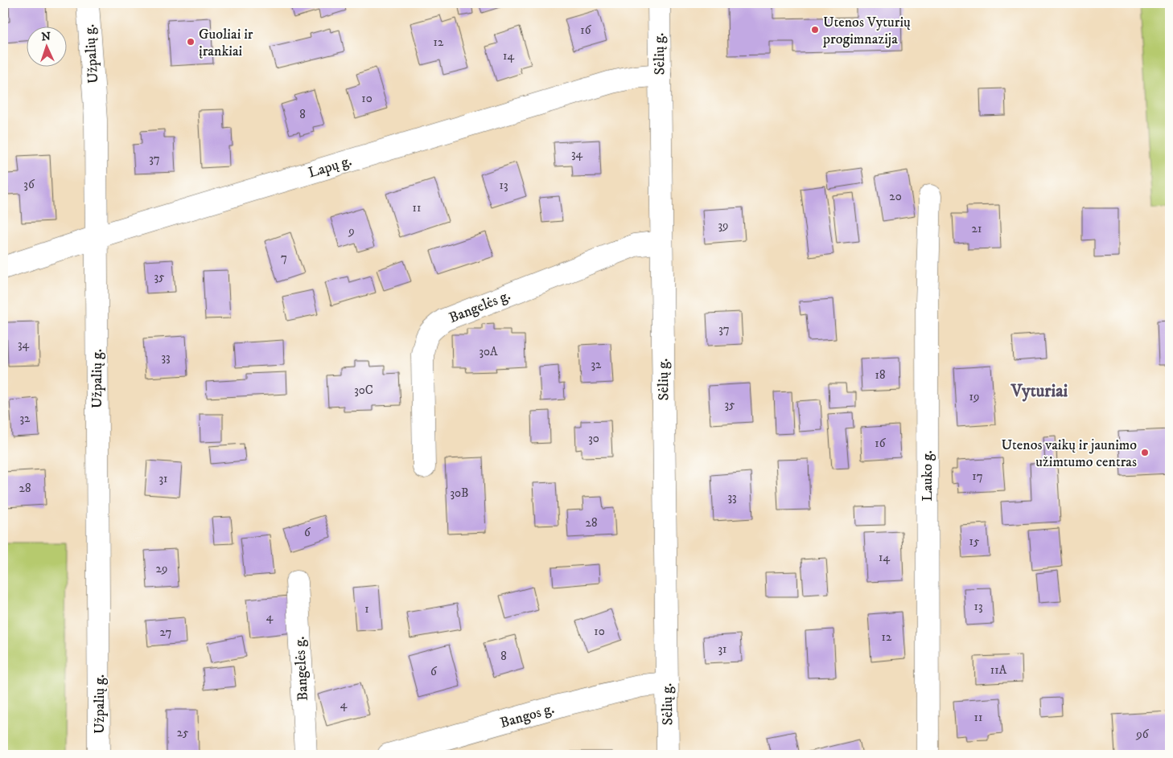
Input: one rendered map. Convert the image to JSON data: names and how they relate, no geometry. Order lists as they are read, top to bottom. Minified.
{"streets":{"street":["Užpalių g.","Sėlių g.","Lapų g.","Bangelės g.","Lauko g.","Bangos g."]},"crossings":[["Užpalių g.","Lapų g."],["Sėlių g.","Lapų g."],["Sėlių g.","Bangelės g."],["Sėlių g.","Bangos g."]],"districts":["Vyturiai"],"places":["Utenos Vyturių progimnazija","Guoliai ir įrankiai","Utenos vaikų ir jaunimo užimtumo centras"],"house_numbers":["16","12","14","10","8","34","37","36","13","20","11","39","21","9","7","35","37","34","30A","33","32","18","30C","19","35","32","30","16","17","31","28","30B","33","28","6","15","14","29","13","1","4","10","27","12","31","8","11A","6","4","11","25","96"],"north":"top"}
